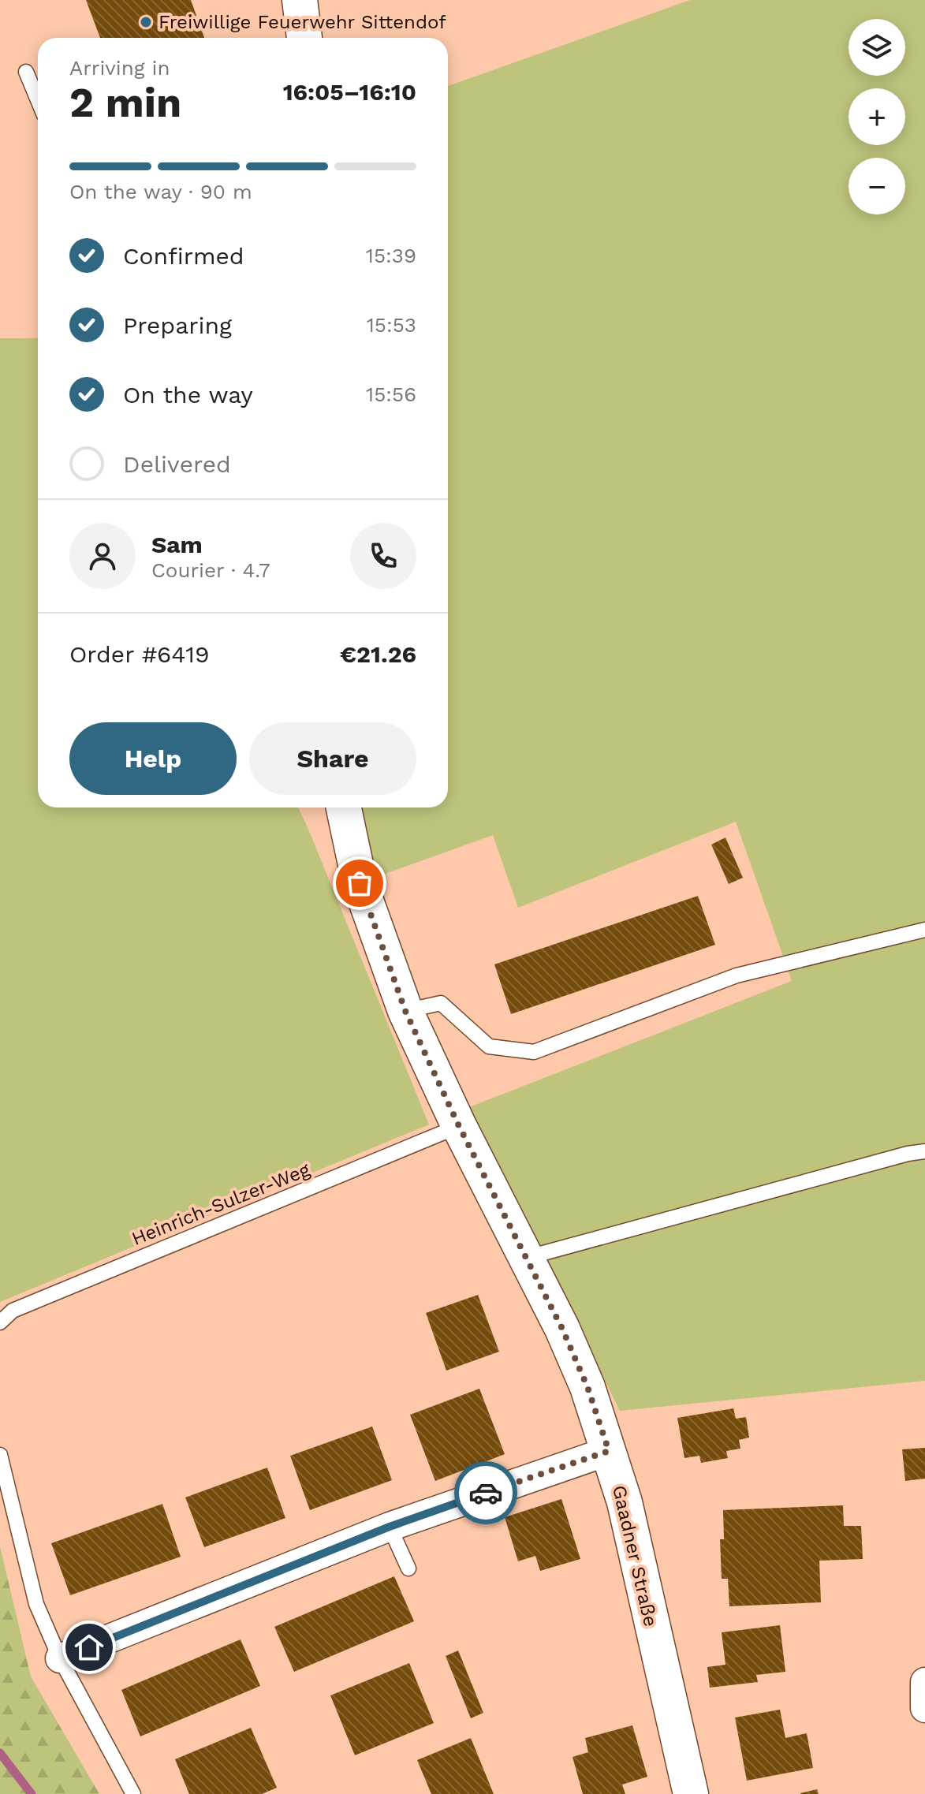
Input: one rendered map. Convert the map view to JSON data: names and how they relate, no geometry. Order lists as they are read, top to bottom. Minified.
{"streets":{"street":["Gaadner Straße"],"lane":["Heinrich-Sulzer-Weg"]},"crossings":[["Heinrich-Sulzer-Weg","Gaadner Straße"]],"places":["Freiwillige Feuerwehr Sittendof"],"page":{"map_buttons":["+","−"],"heading":["2 min","Arriving in","16:05–16:10"],"panel":["Sam","Courier · 4.7","Order #6419","€21.26"],"bar":"On the way · 90 m","list":[["Confirmed","15:39"],["Preparing","15:53"],["On the way","15:56"],"Delivered"],"buttons":["Help","Share"]}}
